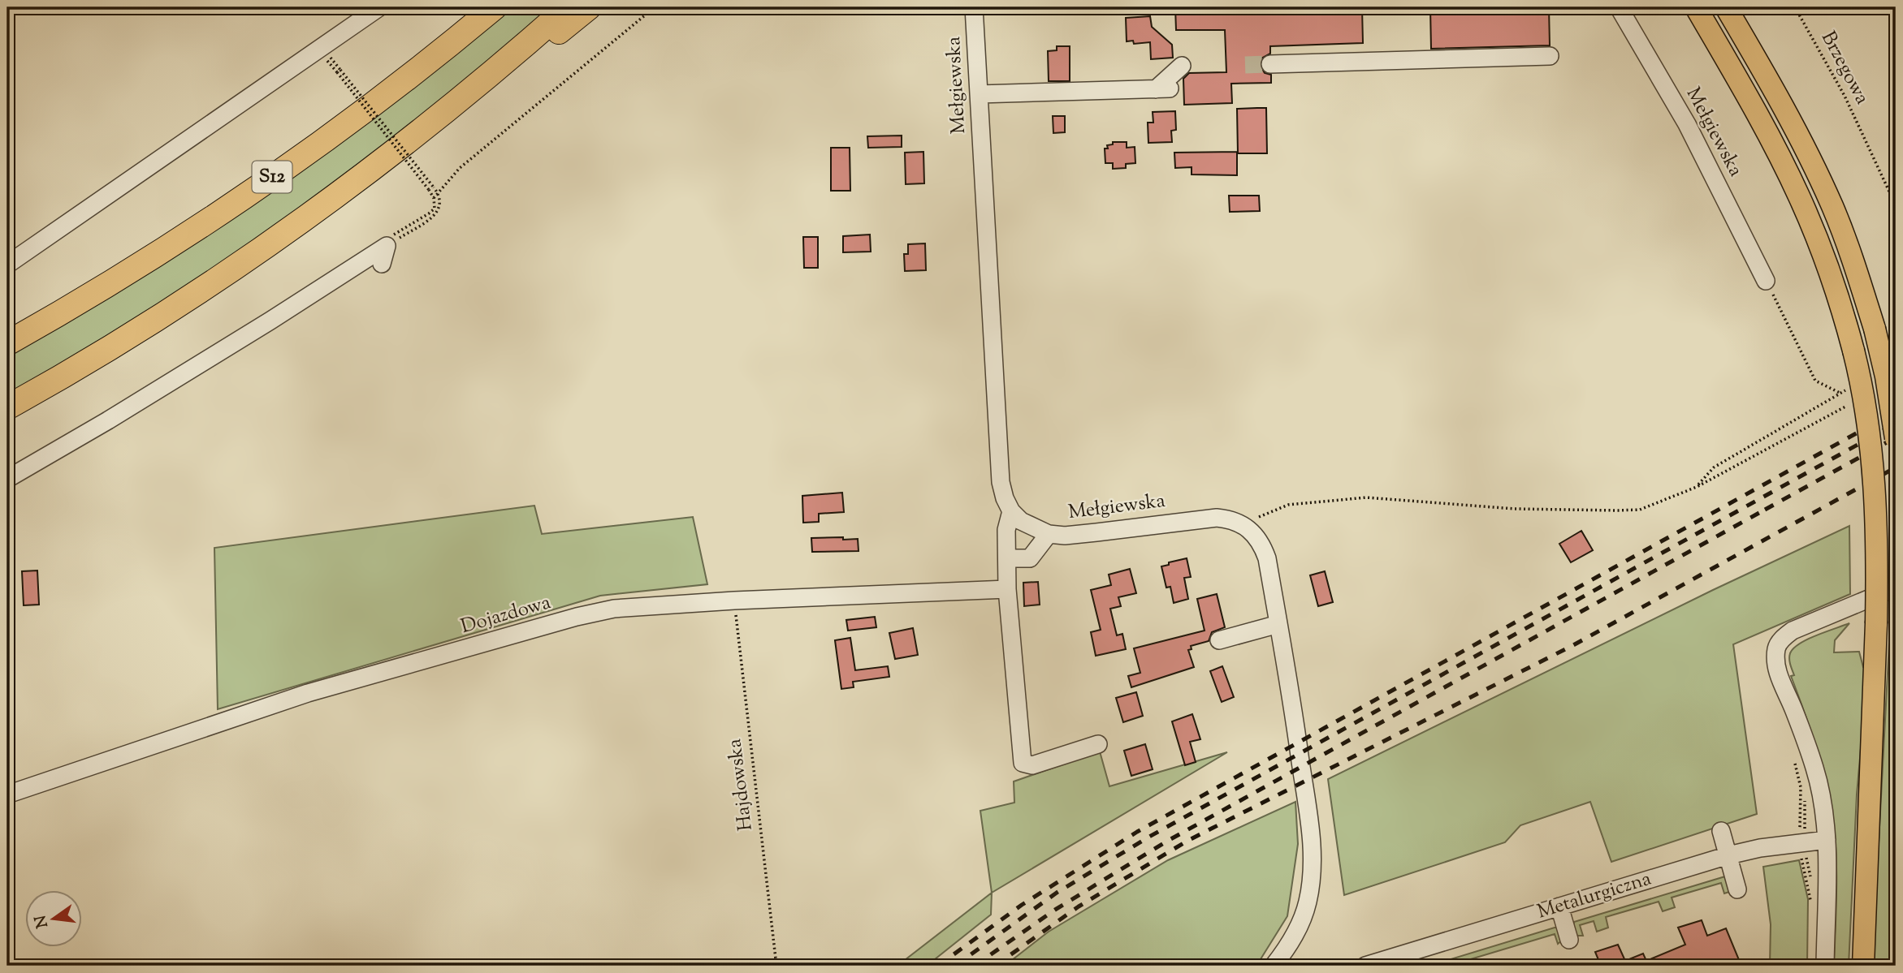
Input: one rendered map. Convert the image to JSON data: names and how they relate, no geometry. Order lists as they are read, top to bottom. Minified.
{"streets":{"highway":["S12"],"street":["Mełgiewska","Dojazdowa","Metalurgiczna"],"path":["Brzegowa","Hajdowska"]},"crossings":[["Dojazdowa","Hajdowska"]],"north":"left"}
